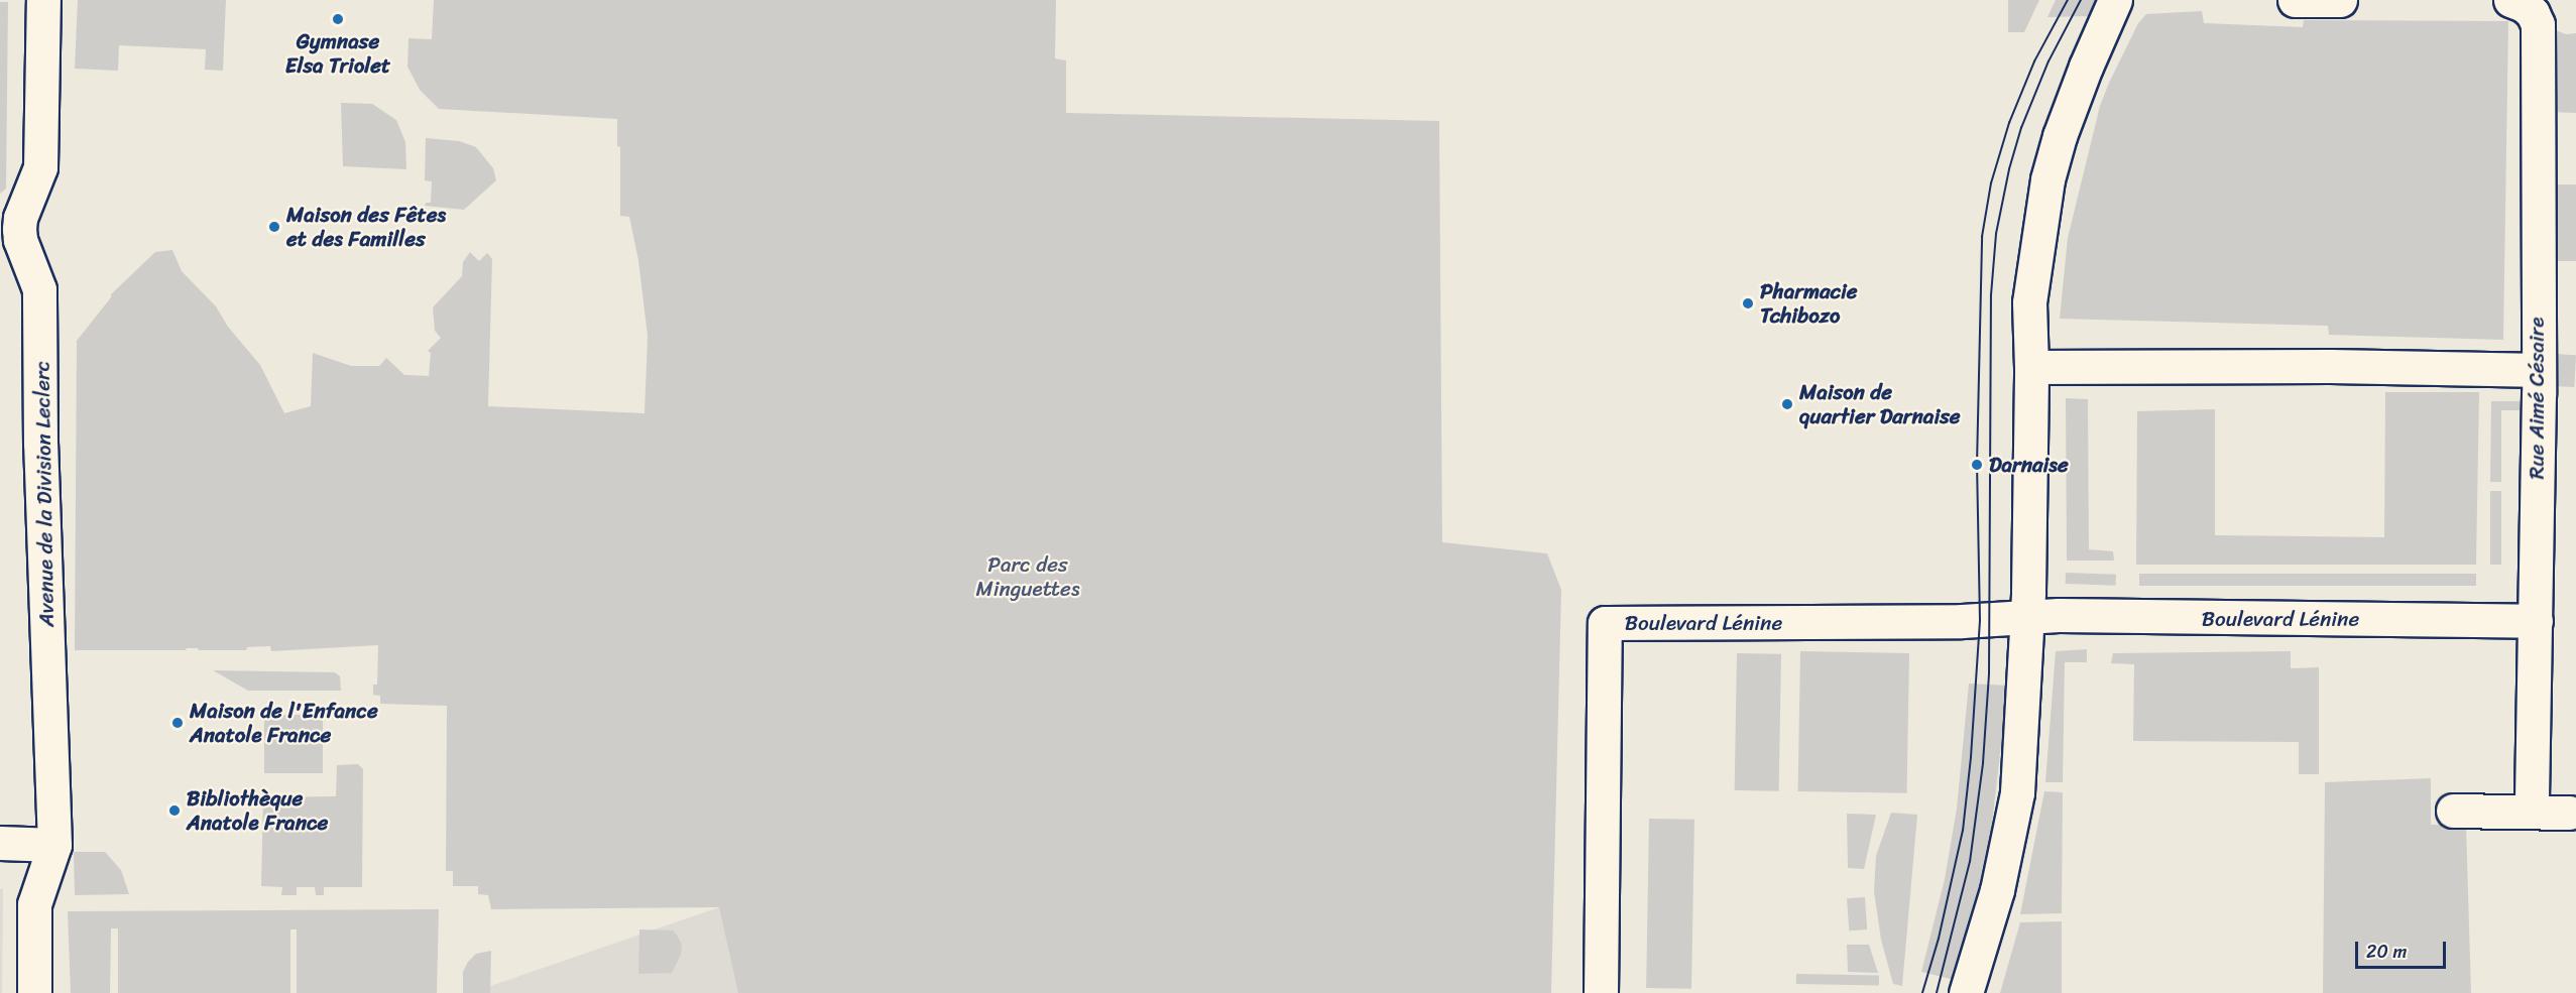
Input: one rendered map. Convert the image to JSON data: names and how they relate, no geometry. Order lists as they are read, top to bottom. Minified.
{"streets":{"street":["Rue Aimé Césaire","Avenue de la Division Leclerc","Boulevard Lénine"]},"crossings":[["Rue Aimé Césaire","Boulevard Lénine"]],"parks":["Parc des Minguettes"],"places":["Gymnase Elsa Triolet","Maison des Fêtes et des Familles","Pharmacie Tchibozo","Maison de quartier Darnaise","Darnaise","Maison de l'Enfance Anatole France","Bibliothèque Anatole France"],"scale_bar":"20 m"}
